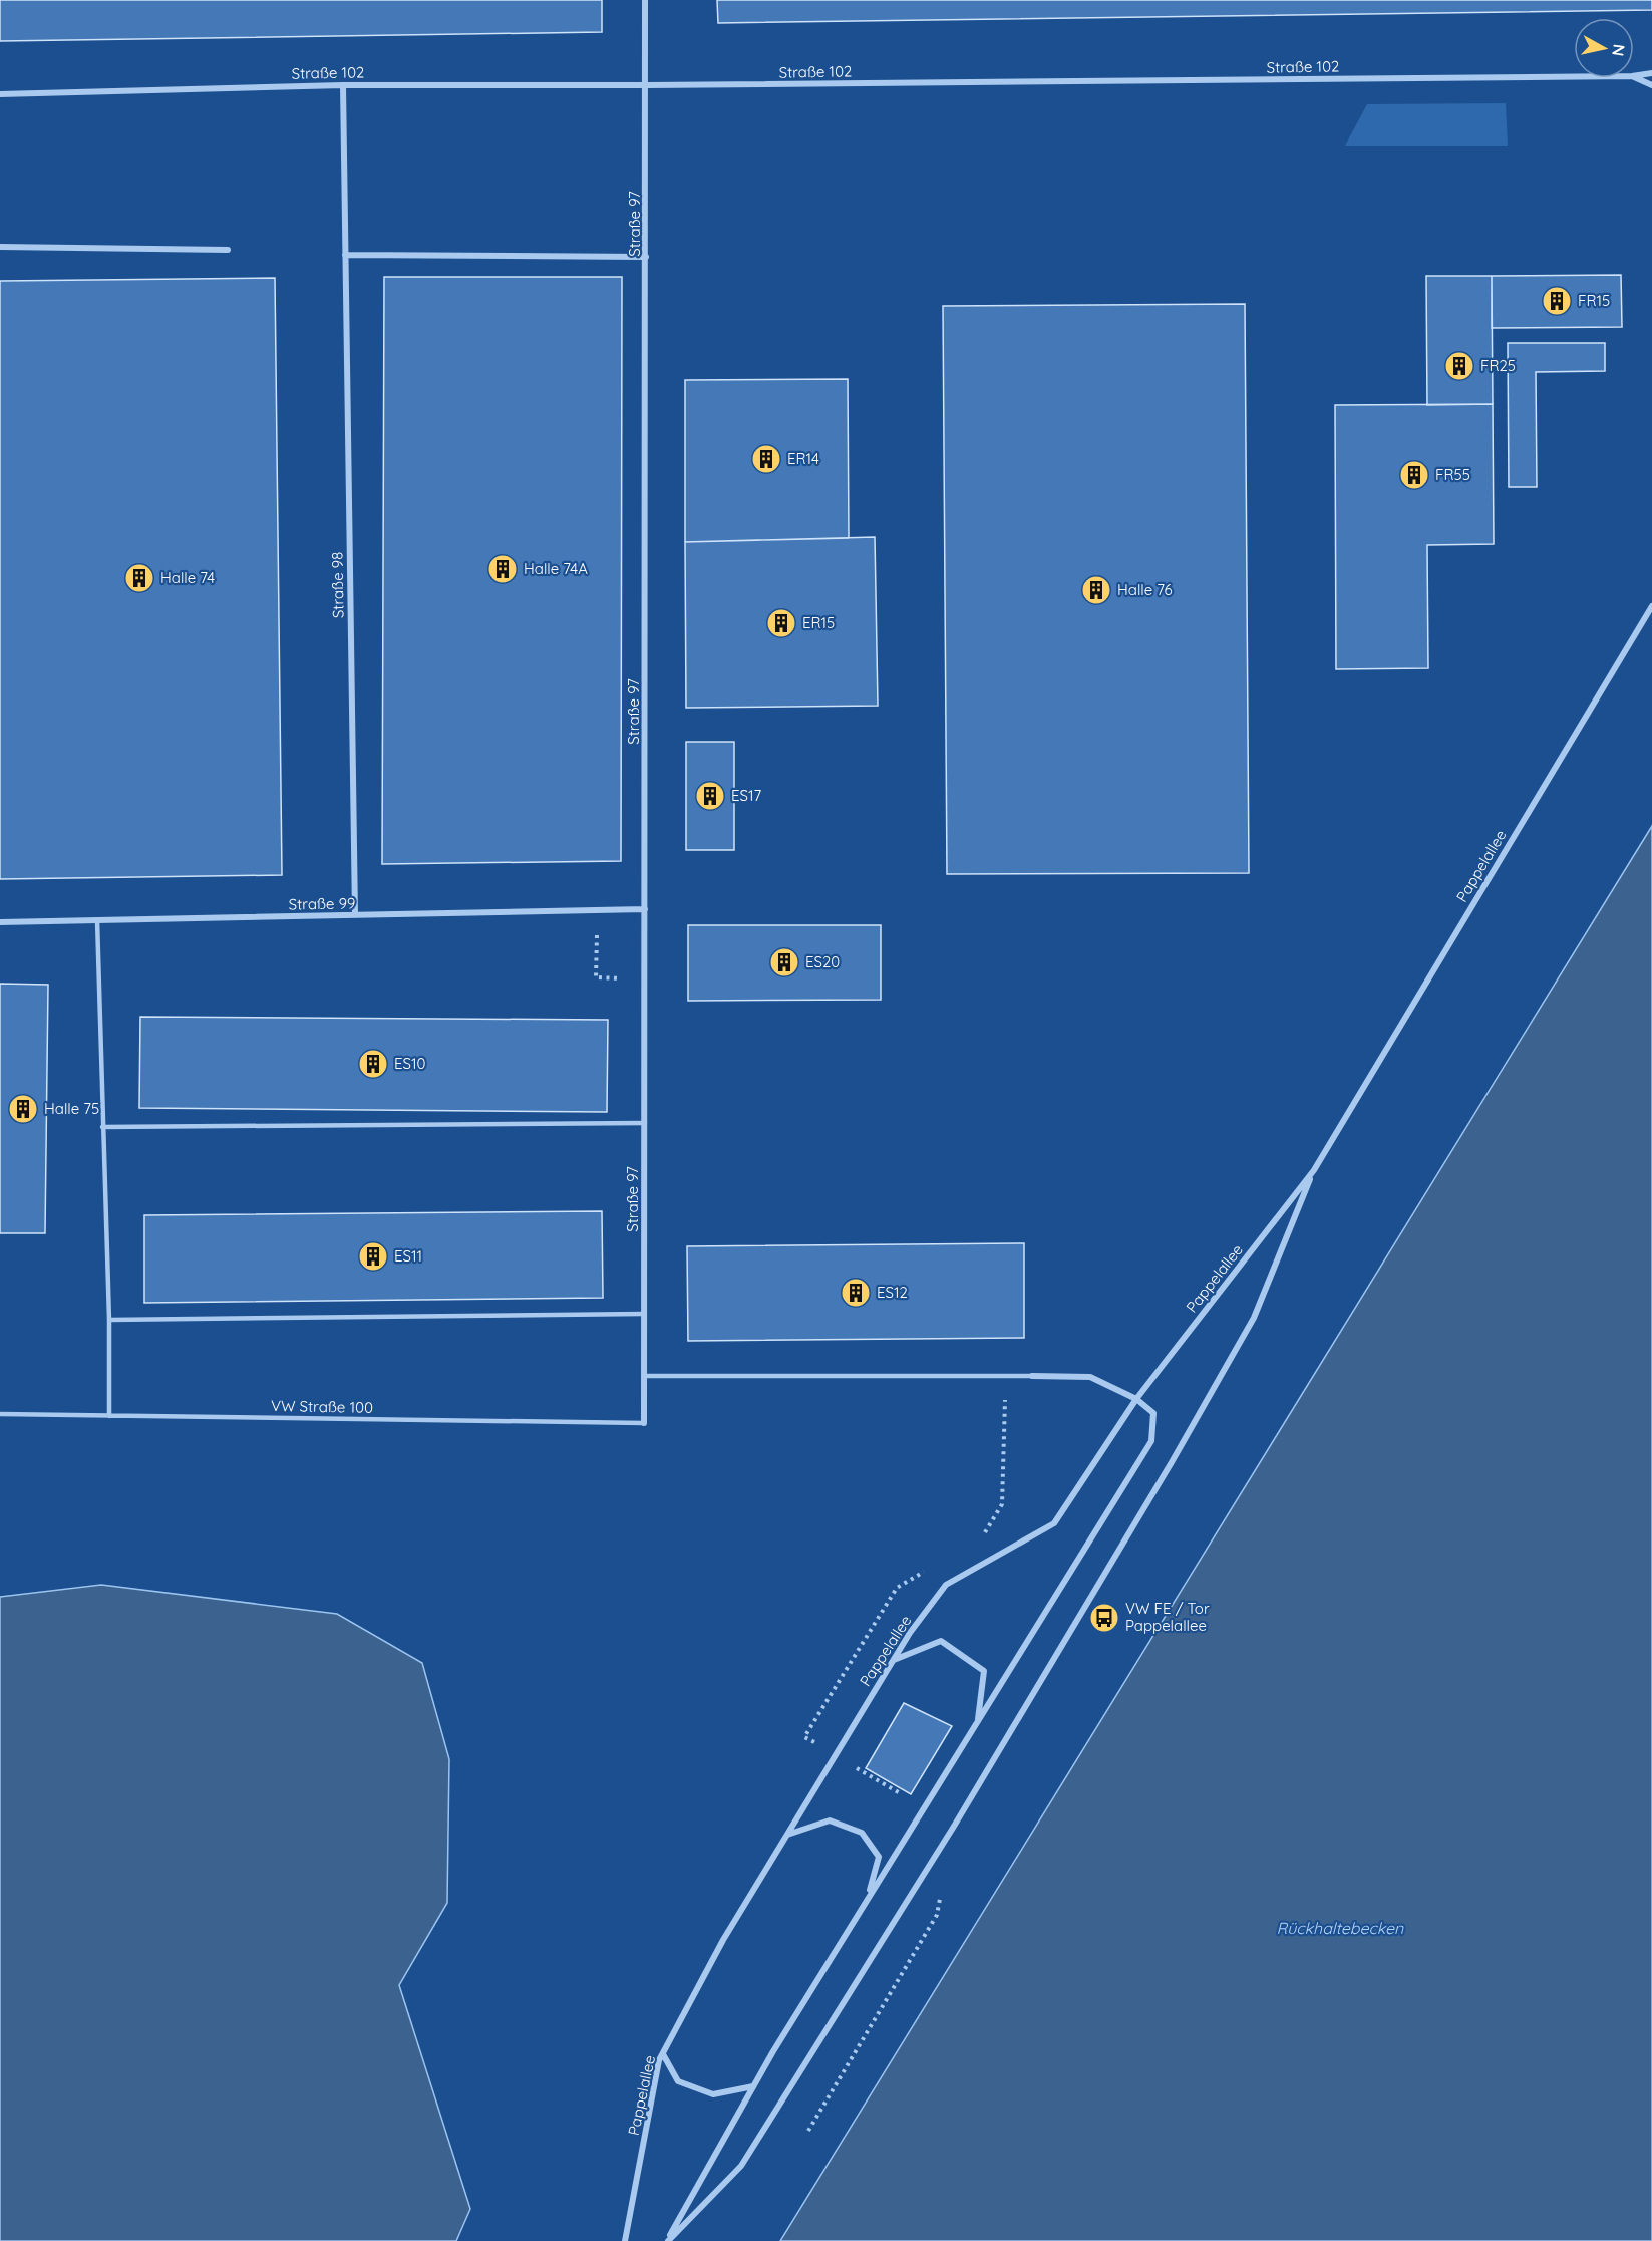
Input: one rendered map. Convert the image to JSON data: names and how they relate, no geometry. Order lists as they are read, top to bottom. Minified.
{"streets":{"street":["Straße 102","Straße 97","Straße 98","Pappelallee","Straße 99"],"lane":["VW Straße 100"]},"crossings":[["Straße 102","Straße 97"],["Straße 102","Straße 98"],["Straße 97","Straße 99"],["Straße 97","VW Straße 100"],["Straße 98","Straße 99"]],"water":["Rückhaltebecken"],"places":{"building":["FR15","FR25","ER14","FR55","Halle 74A","Halle 74","Halle 76","ER15","ES17","ES20","ES10","Halle 75","ES11","ES12"],"bus stop":["VW FE / Tor Pappelallee"]},"north":"right"}
